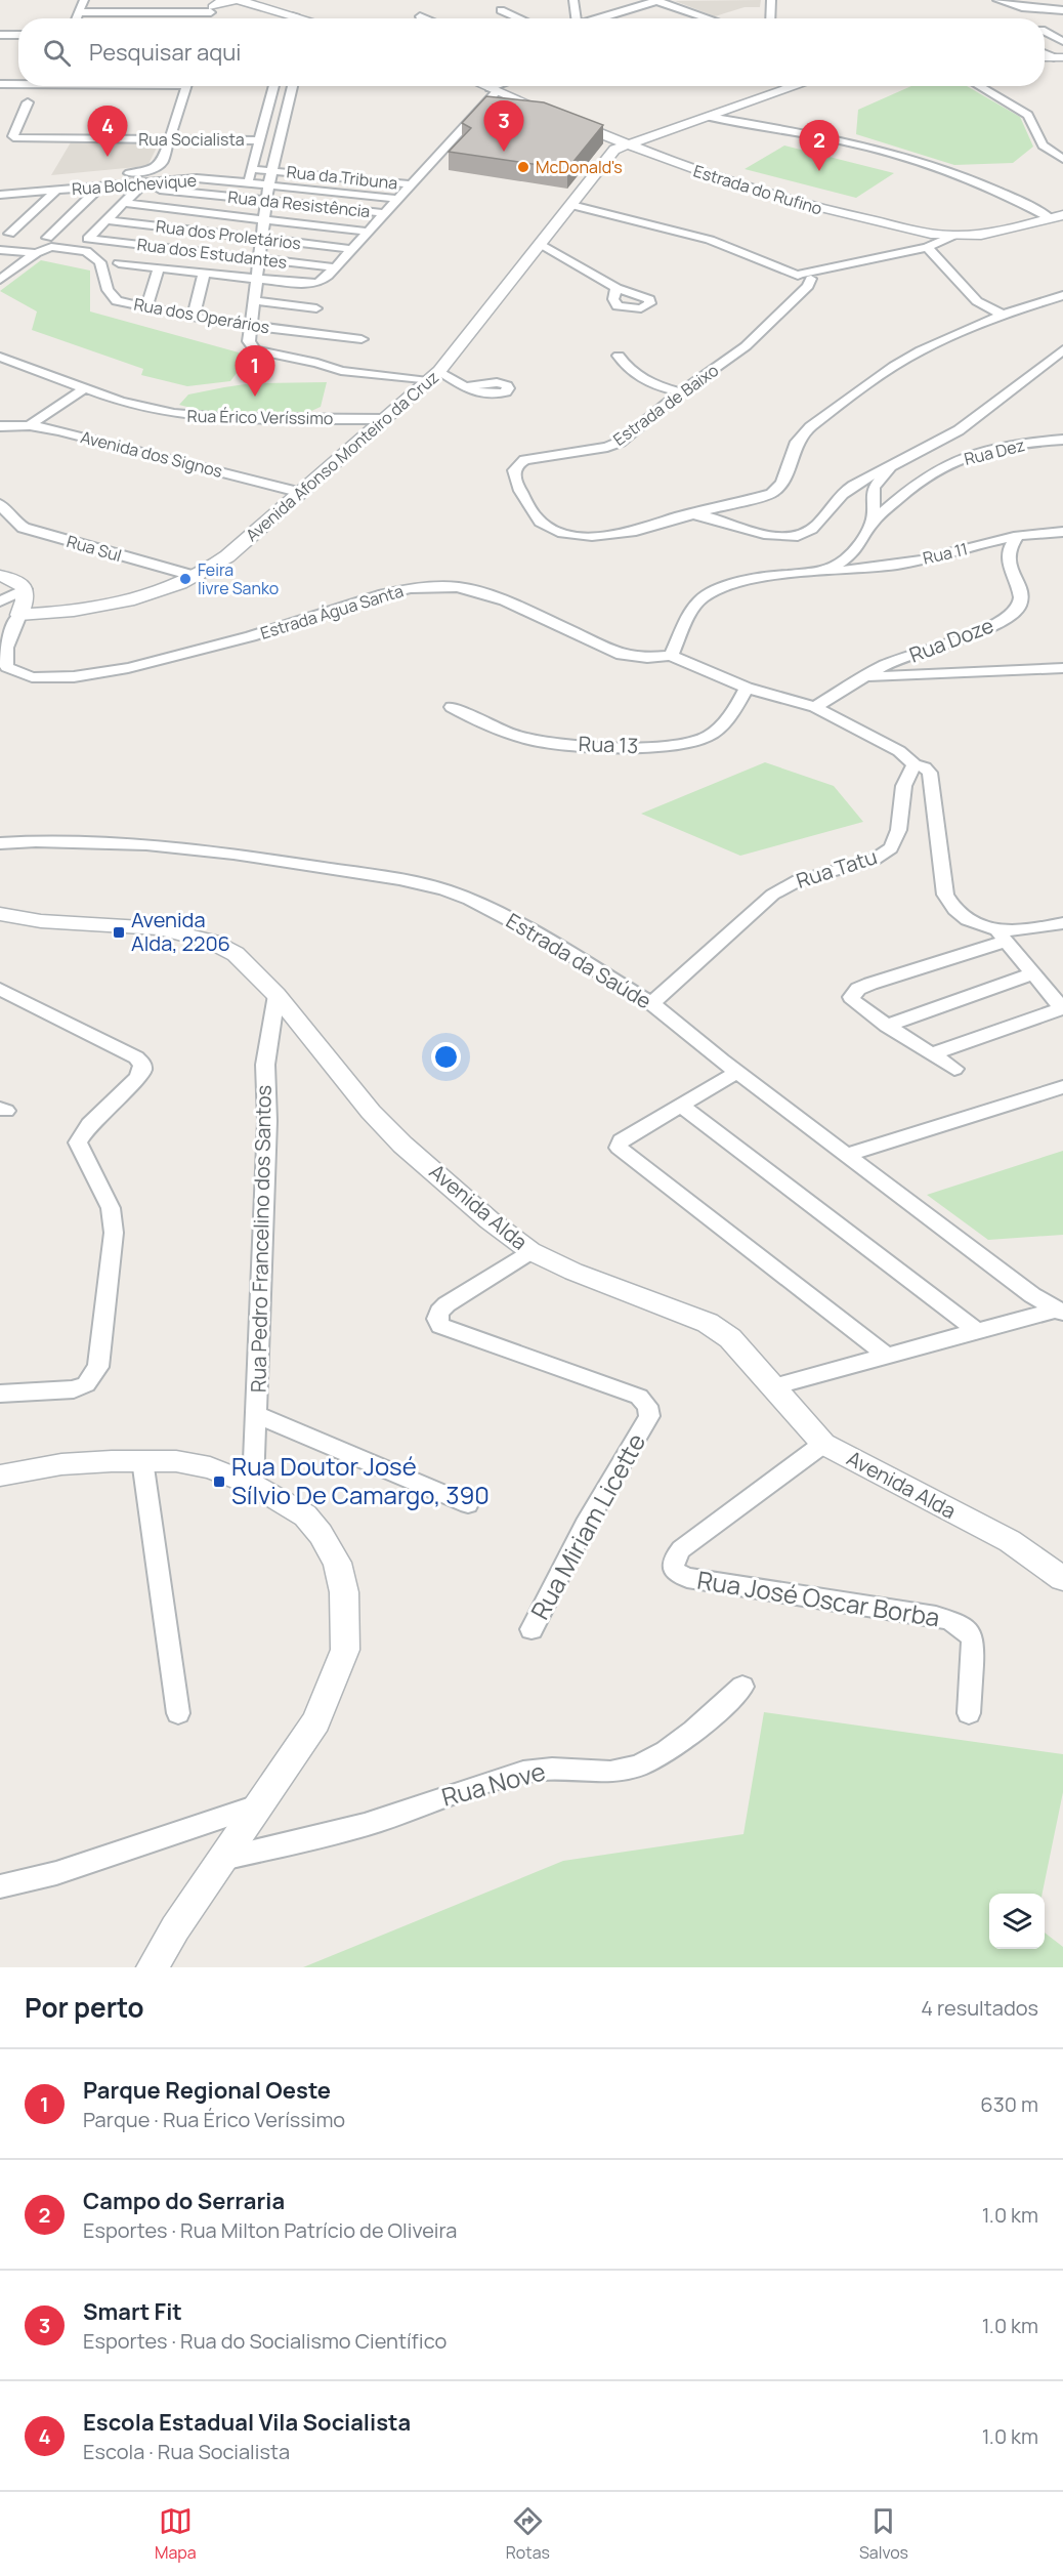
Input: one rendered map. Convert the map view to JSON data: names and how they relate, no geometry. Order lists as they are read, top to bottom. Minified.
{"streets":{"street":["Rua Socialista","Rua da Tribuna","Rua Bolchevique","Estrada do Rufino","Rua da Resistência","Rua dos Proletários","Rua dos Estudantes","Rua dos Operários","Estrada de Baixo","Rua Érico Veríssimo","Rua Dez","Avenida dos Signos","Avenida Afonso Monteiro da Cruz","Rua Sul","Rua 11","Estrada Água Santa","Rua Doze","Rua 13","Rua Tatu","Estrada da Saúde","Avenida Alda","Rua Pedro Francelino dos Santos","Rua Miriam Licette","Rua José Oscar Borba","Rua Nove"]},"crossings":[["Rua Bolchevique","Rua da Resistência"],["Estrada do Rufino","Estrada de Baixo"],["Estrada do Rufino","Avenida Afonso Monteiro da Cruz"],["Rua dos Proletários","Rua dos Estudantes"],["Rua Érico Veríssimo","Avenida Afonso Monteiro da Cruz"],["Avenida dos Signos","Avenida Afonso Monteiro da Cruz"],["Avenida Afonso Monteiro da Cruz","Rua Sul"],["Avenida Afonso Monteiro da Cruz","Estrada Água Santa"],["Rua 11","Rua Doze"],["Rua Tatu","Estrada da Saúde"],["Avenida Alda","Rua Pedro Francelino dos Santos"],["Avenida Alda","Rua Miriam Licette"],["Avenida Alda","Rua José Oscar Borba"]],"places":{"other":["McDonald's","Feira livre Sanko"],"transit":["Avenida Alda, 2206","Rua Doutor José Sílvio De Camargo, 390"]},"page":{"search":"Pesquisar aqui","pins":["3","4","2","1"],"heading":["Por perto","4 resultados"],"list":[{"mark":"1","name":"Parque Regional Oeste","note":"Parque · Rua Érico Veríssimo","value":"630 m"},{"mark":"2","name":"Campo do Serraria","note":"Esportes · Rua Milton Patrício de Oliveira","value":"1.0 km"},{"mark":"3","name":"Smart Fit","note":"Esportes · Rua do Socialismo Científico","value":"1.0 km"},{"mark":"4","name":"Escola Estadual Vila Socialista","note":"Escola · Rua Socialista","value":"1.0 km"}],"nav":["Mapa","Rotas","Salvos"]}}
